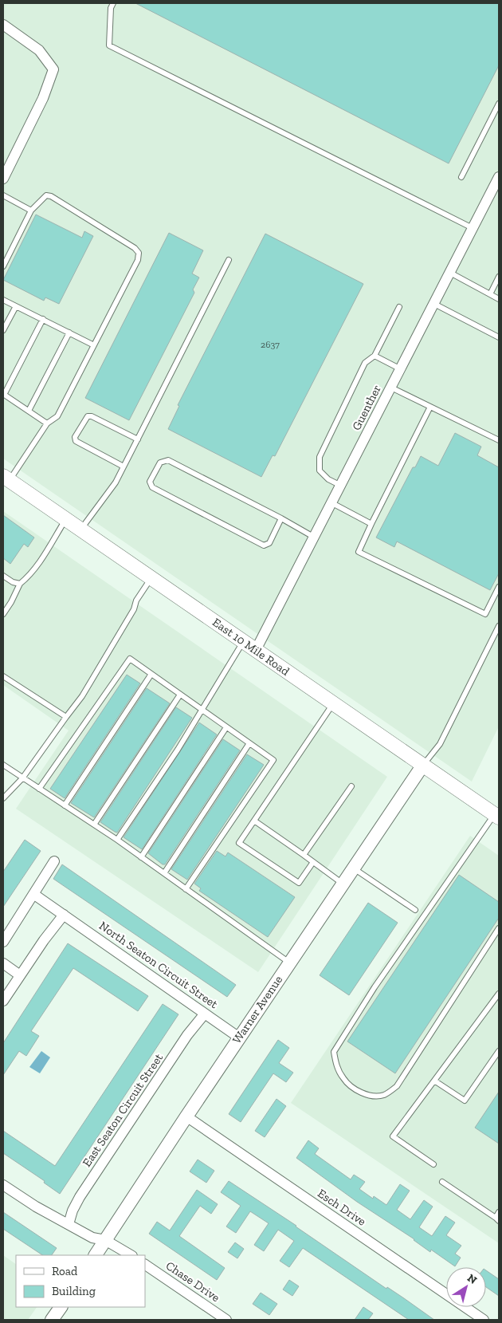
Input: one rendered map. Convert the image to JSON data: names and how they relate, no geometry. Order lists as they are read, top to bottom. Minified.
{"streets":{"main road":["East 10 Mile Road"],"street":["Guenther","North Seaton Circuit Street","Warner Avenue","East Seaton Circuit Street","Esch Drive","Chase Drive"]},"crossings":[["Guenther","East 10 Mile Road"],["East 10 Mile Road","Warner Avenue"],["North Seaton Circuit Street","Warner Avenue"],["North Seaton Circuit Street","East Seaton Circuit Street"],["Warner Avenue","Esch Drive"]],"house_numbers":["2637"],"legend":["Road","Building"],"north":"top right"}
